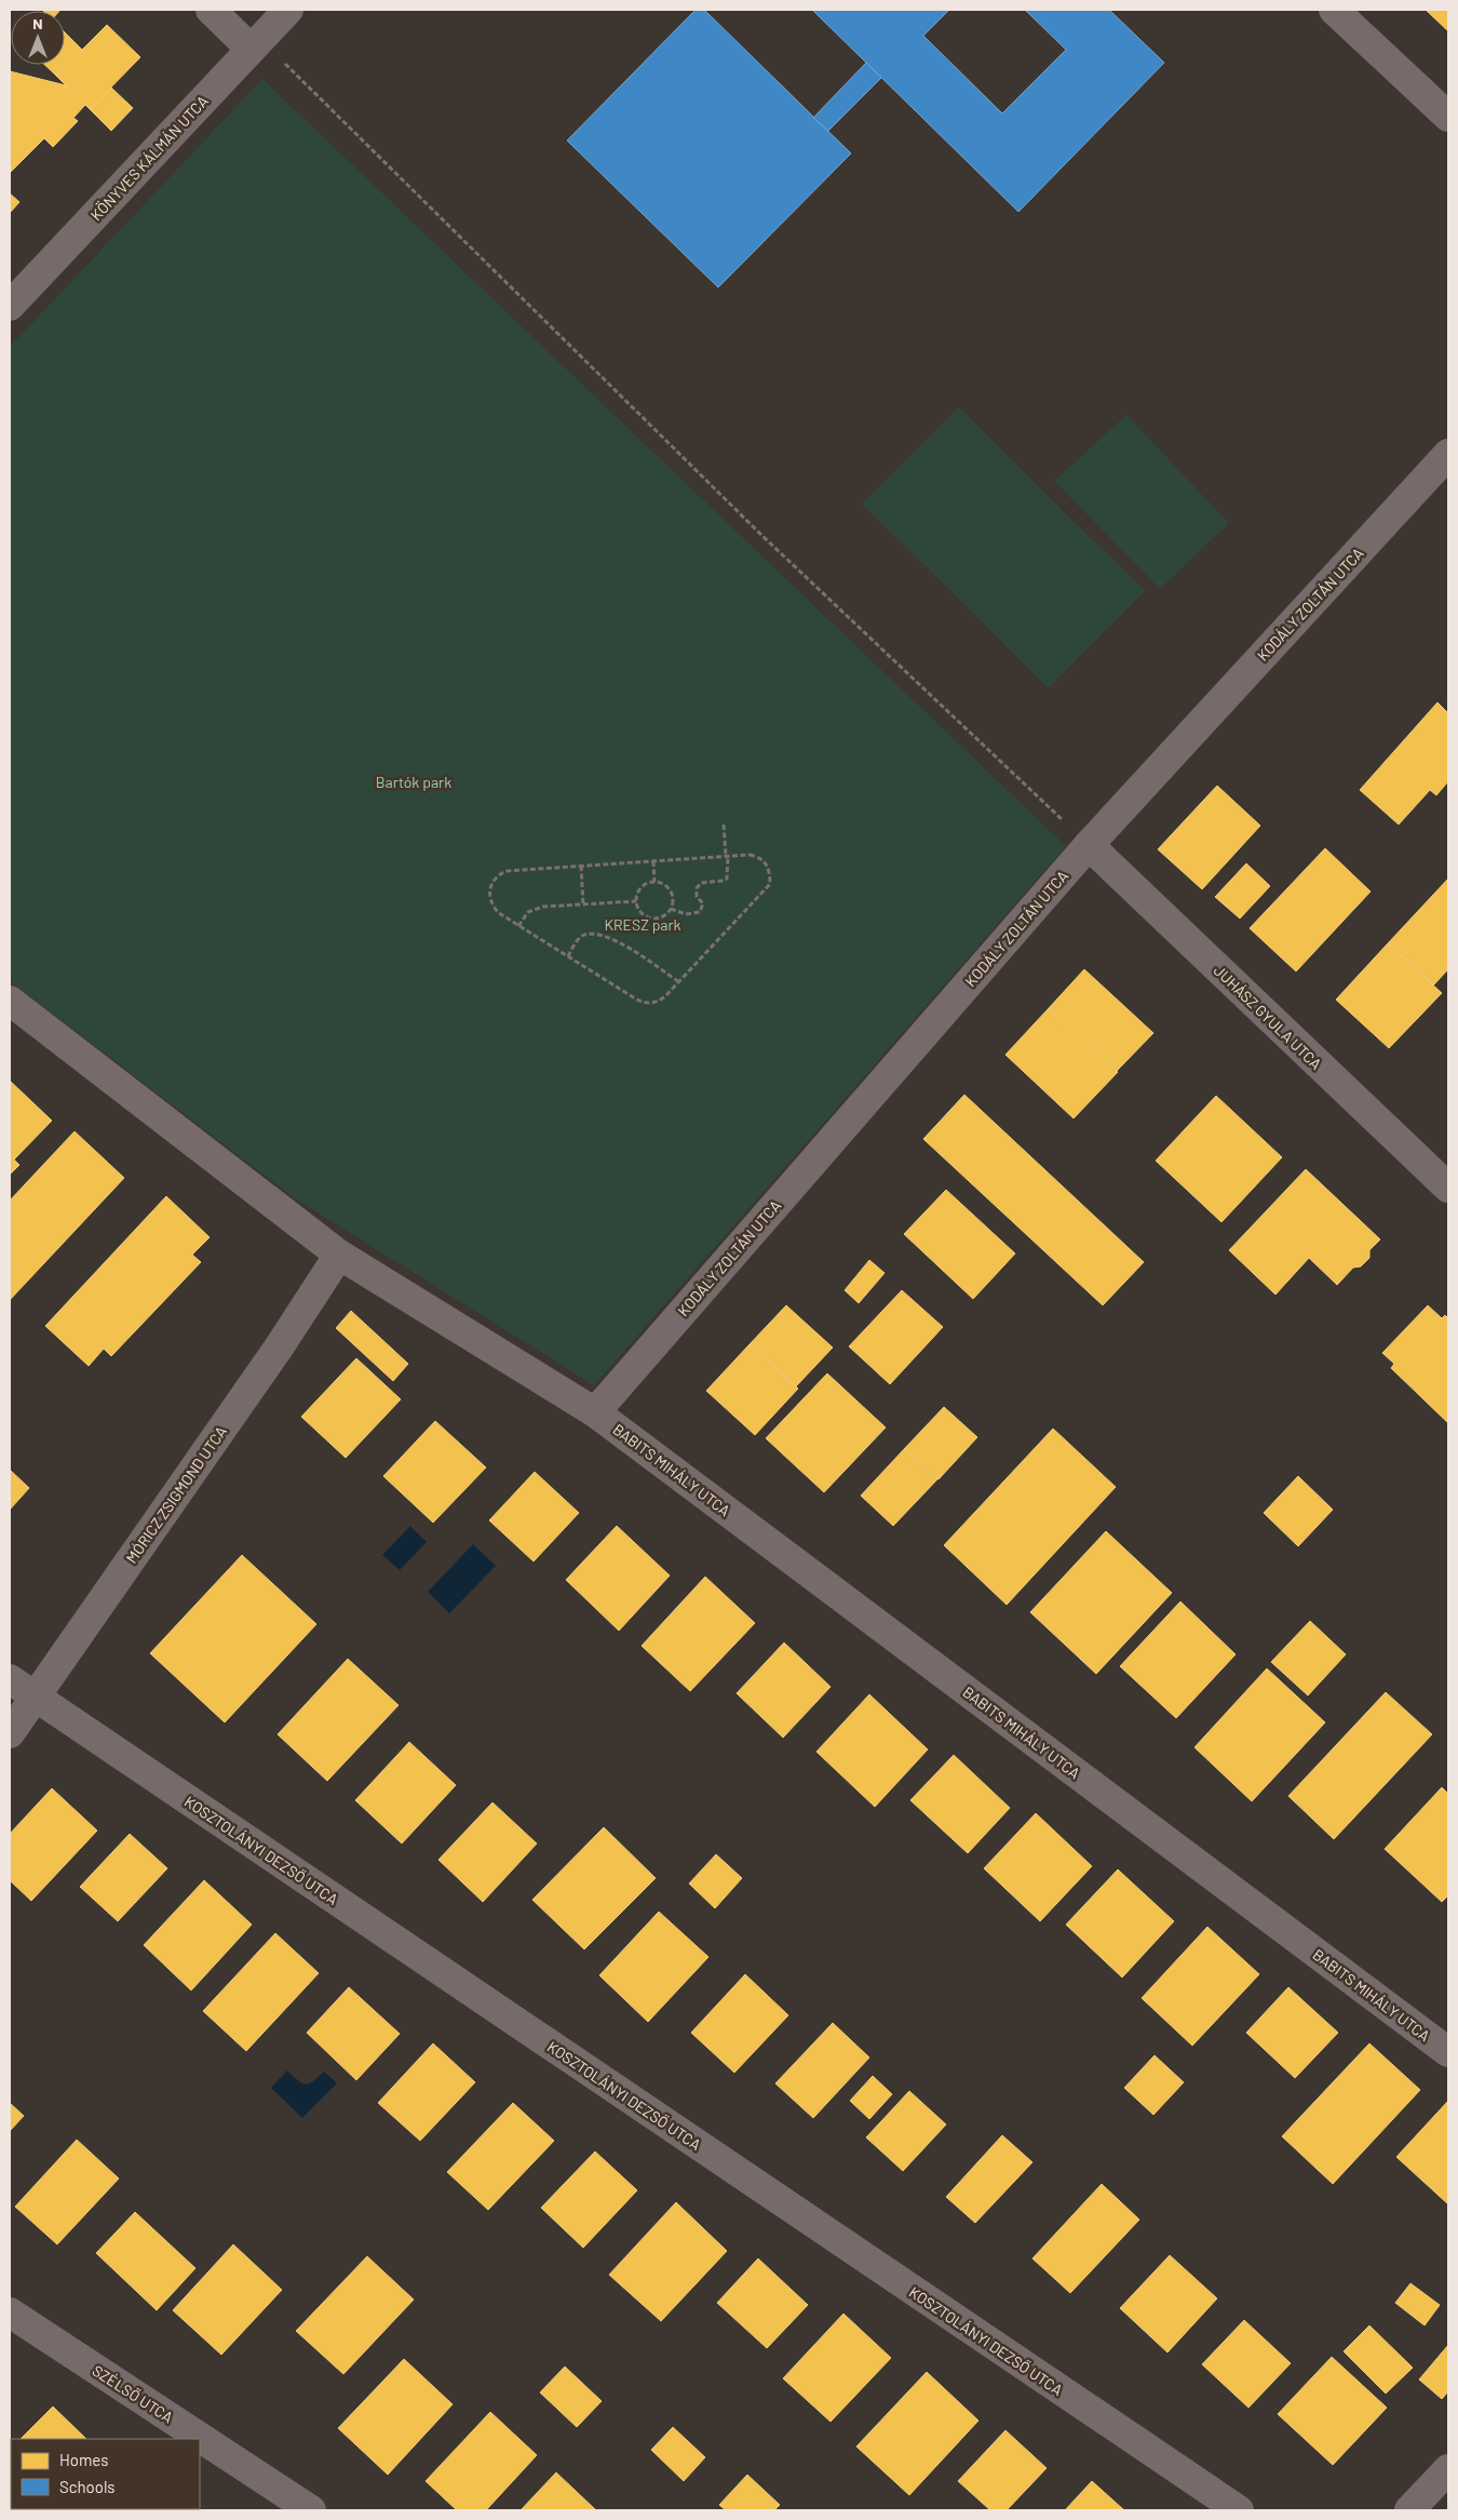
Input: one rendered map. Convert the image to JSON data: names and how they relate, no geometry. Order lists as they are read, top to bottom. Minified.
{"streets":{"street":["KÖNYVES KÁLMÁN UTCA","KODÁLY ZOLTÁN UTCA","JUHÁSZ GYULA UTCA","BABITS MIHÁLY UTCA","MÓRICZ ZSIGMOND UTCA","KOSZTOLÁNYI DEZSŐ UTCA","SZÉLSŐ UTCA"]},"crossings":[["KODÁLY ZOLTÁN UTCA","JUHÁSZ GYULA UTCA"],["KODÁLY ZOLTÁN UTCA","BABITS MIHÁLY UTCA"],["BABITS MIHÁLY UTCA","MÓRICZ ZSIGMOND UTCA"],["MÓRICZ ZSIGMOND UTCA","KOSZTOLÁNYI DEZSŐ UTCA"]],"parks":["Bartók park","KRESZ park"],"legend":["Homes","Schools"],"north":"top"}
